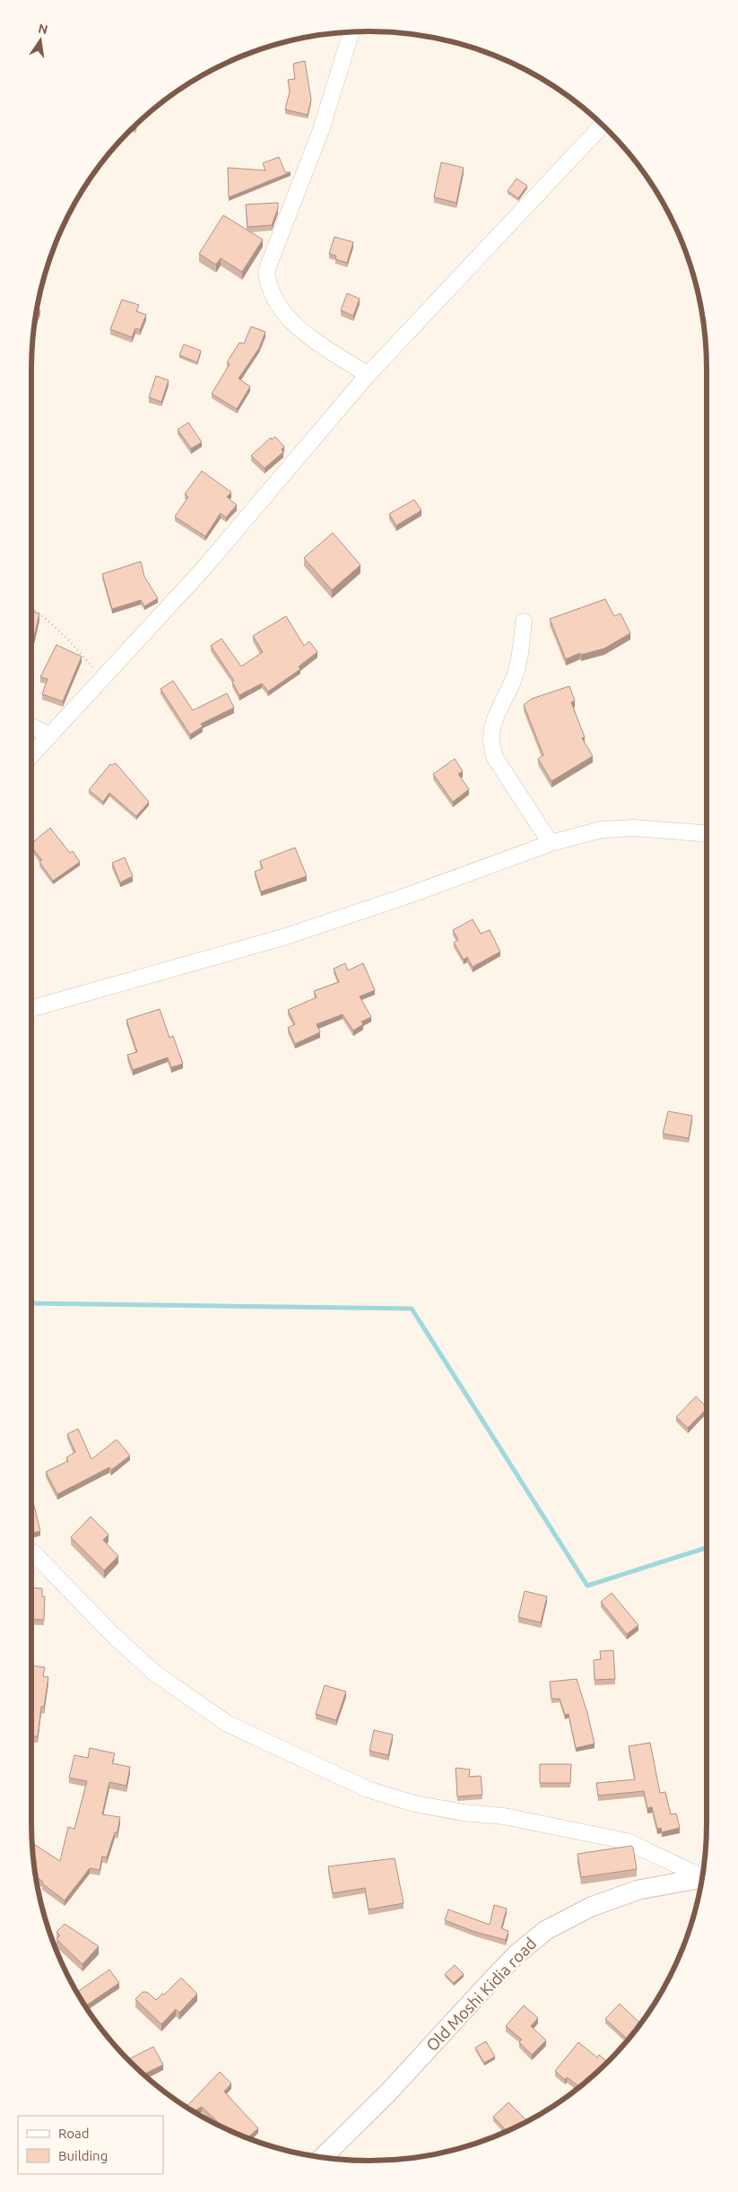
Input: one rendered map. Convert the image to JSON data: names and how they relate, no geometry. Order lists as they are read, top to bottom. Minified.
{"streets":{"street":["Old Moshi Kidia road"]},"legend":["Road","Building"],"north":"top"}
